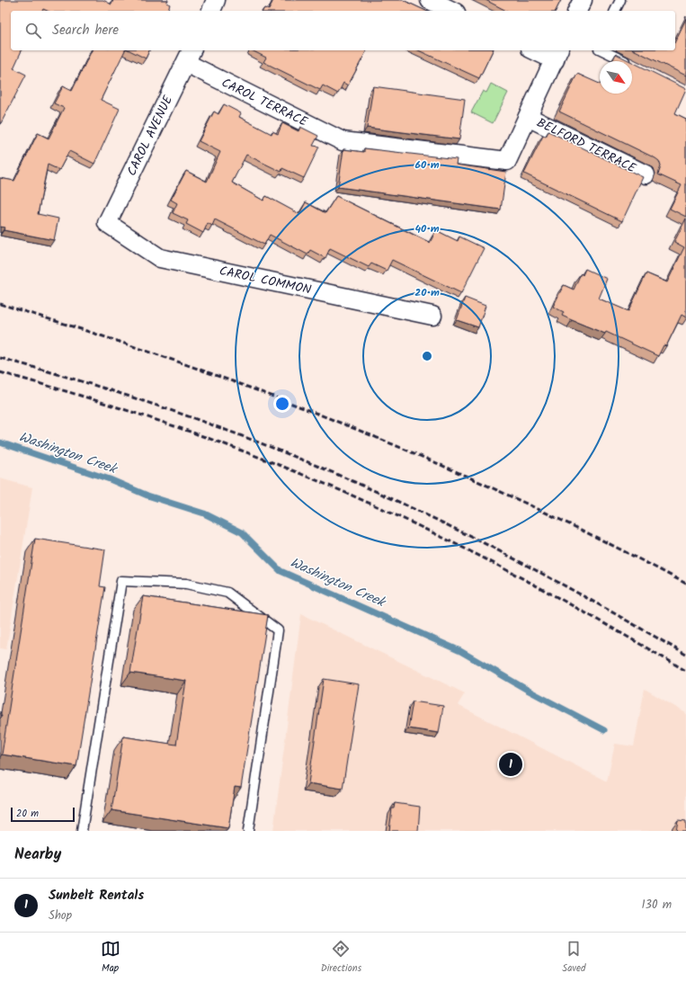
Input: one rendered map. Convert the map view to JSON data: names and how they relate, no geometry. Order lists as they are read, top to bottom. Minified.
{"streets":{"street":["CAROL TERRACE","CAROL AVENUE","BELFORD TERRACE","CAROL COMMON"]},"crossings":[["CAROL TERRACE","CAROL AVENUE"],["CAROL TERRACE","BELFORD TERRACE"],["CAROL AVENUE","CAROL COMMON"]],"water":["Washington Creek"],"scale_bar":"20 m","north":"bottom right","page":{"search":"Search here","pins":"1","scale":"20 m","heading":"Nearby","list":[{"mark":"1","name":"Sunbelt Rentals","note":"Shop","value":"130 m"}],"nav":["Map","Directions","Saved"]},"rings":["60 m","40 m","20 m"]}
